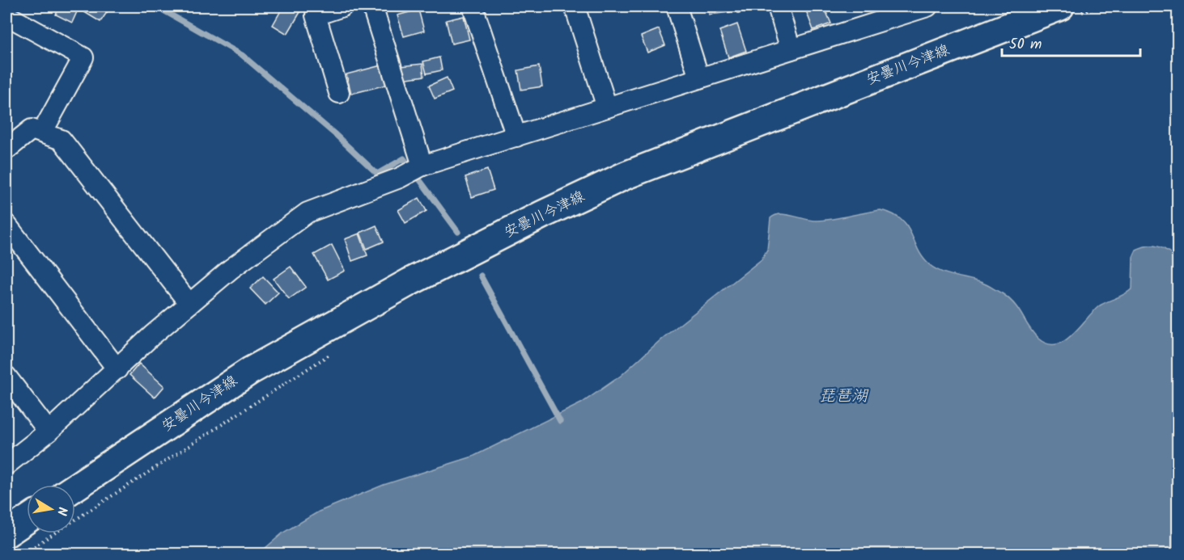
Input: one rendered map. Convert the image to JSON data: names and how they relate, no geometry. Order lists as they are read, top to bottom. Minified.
{"streets":{"main road":["安曇川今津線"]},"water":["琵琶湖"],"scale_bar":"50 m","north":"right"}
